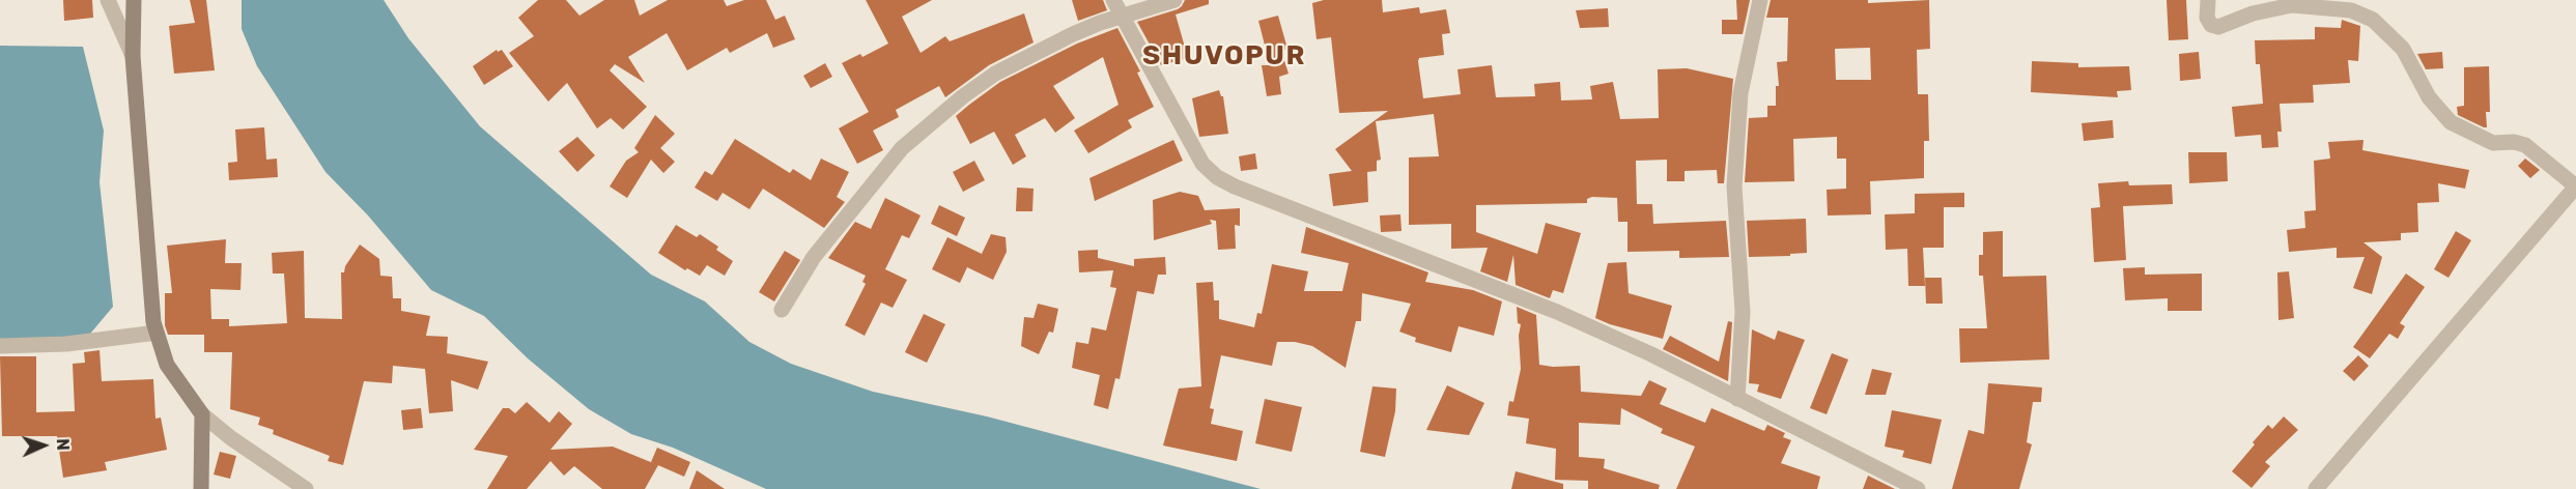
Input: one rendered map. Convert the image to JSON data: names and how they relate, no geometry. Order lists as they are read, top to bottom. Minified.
{"districts":["SHUVOPUR"],"north":"right"}
